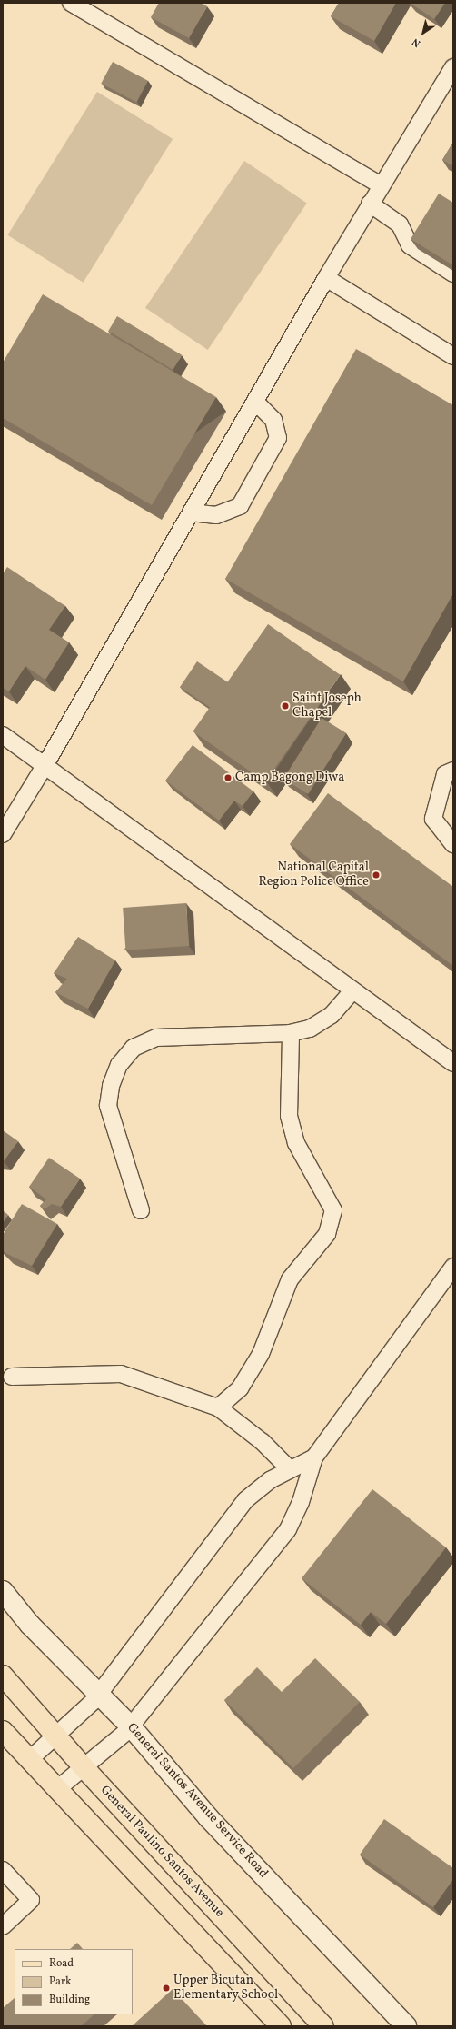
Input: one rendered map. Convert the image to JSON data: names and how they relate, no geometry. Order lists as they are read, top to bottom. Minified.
{"streets":{"main road":["General Paulino Santos Avenue"],"street":["General Santos Avenue Service Road"]},"places":["Saint Joseph Chapel","Camp Bagong Diwa","National Capital Region Police Office","Upper Bicutan Elementary School"],"legend":["Road","Park","Building"],"north":"bottom left"}
